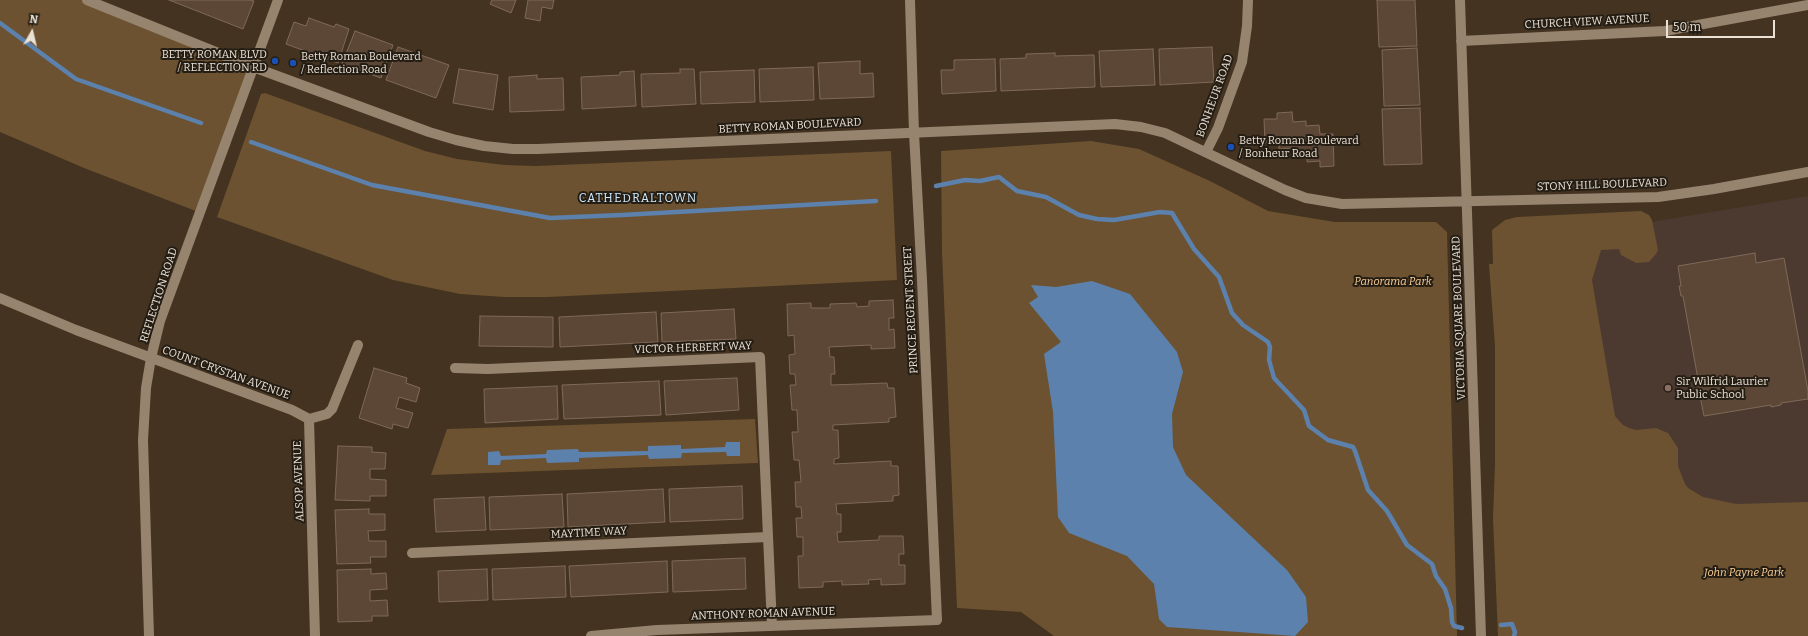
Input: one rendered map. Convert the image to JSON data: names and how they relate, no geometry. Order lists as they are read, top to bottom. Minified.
{"streets":{"street":["CHURCH VIEW AVENUE","BONHEUR ROAD","BETTY ROMAN BOULEVARD","STONY HILL BOULEVARD","REFLECTION ROAD","PRINCE REGENT STREET","VICTORIA SQUARE BOULEVARD","VICTOR HERBERT WAY","COUNT CRYSTAN AVENUE","ALSOP AVENUE","MAYTIME WAY","ANTHONY ROMAN AVENUE"]},"crossings":[["CHURCH VIEW AVENUE","VICTORIA SQUARE BOULEVARD"],["BONHEUR ROAD","BETTY ROMAN BOULEVARD"],["BETTY ROMAN BOULEVARD","STONY HILL BOULEVARD"],["BETTY ROMAN BOULEVARD","REFLECTION ROAD"],["BETTY ROMAN BOULEVARD","PRINCE REGENT STREET"],["BETTY ROMAN BOULEVARD","VICTORIA SQUARE BOULEVARD"],["STONY HILL BOULEVARD","VICTORIA SQUARE BOULEVARD"],["REFLECTION ROAD","COUNT CRYSTAN AVENUE"],["PRINCE REGENT STREET","ANTHONY ROMAN AVENUE"],["VICTOR HERBERT WAY","MAYTIME WAY"],["VICTOR HERBERT WAY","ANTHONY ROMAN AVENUE"],["COUNT CRYSTAN AVENUE","ALSOP AVENUE"]],"districts":["CATHEDRALTOWN"],"parks":["Panorama Park","John Payne Park"],"places":["BETTY ROMAN BLVD / REFLECTION RD","Betty Roman Boulevard / Reflection Road","Betty Roman Boulevard / Bonheur Road","Sir Wilfrid Laurier Public School"],"scale_bar":"50 m","north":"top"}
